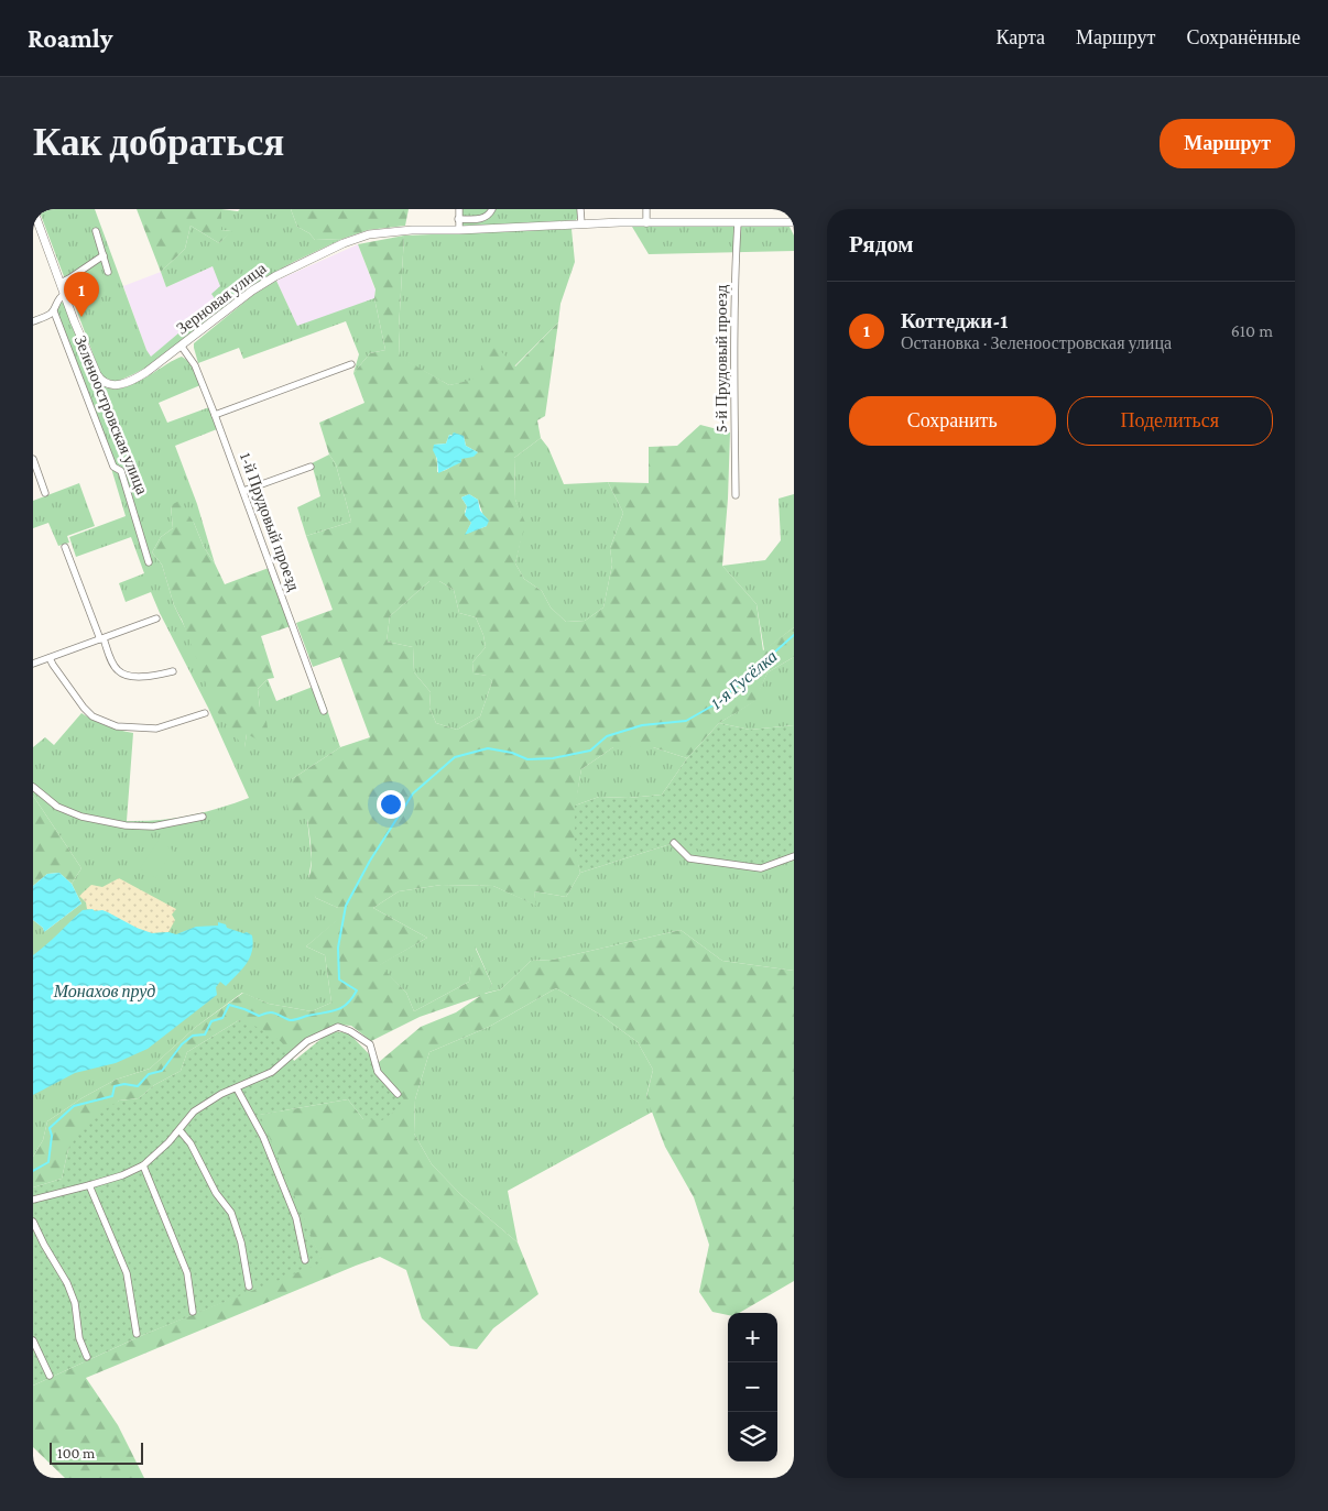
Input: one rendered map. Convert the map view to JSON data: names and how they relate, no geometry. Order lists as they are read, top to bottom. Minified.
{"streets":{"street":["Зерновая улица","5-й Прудовый проезд","Зеленоостровская улица","1-й Прудовый проезд"]},"crossings":[["Зерновая улица","5-й Прудовый проезд"],["Зерновая улица","Зеленоостровская улица"],["Зерновая улица","1-й Прудовый проезд"]],"water":["1-я Гусёлка","Монахов пруд"],"scale_bar":"100 m","page":{"header":"Roamly","nav":["Карта","Маршрут","Сохранённые"],"buttons":["Маршрут",["Сохранить","Поделиться"]],"title":"Как добраться","heading":"Рядом","pins":"1","list":[{"mark":"1","name":"Коттеджи-1","note":"Остановка · Зеленоостровская улица","value":"610 m"}],"map_buttons":["+","−"],"scale":"100 m"}}
